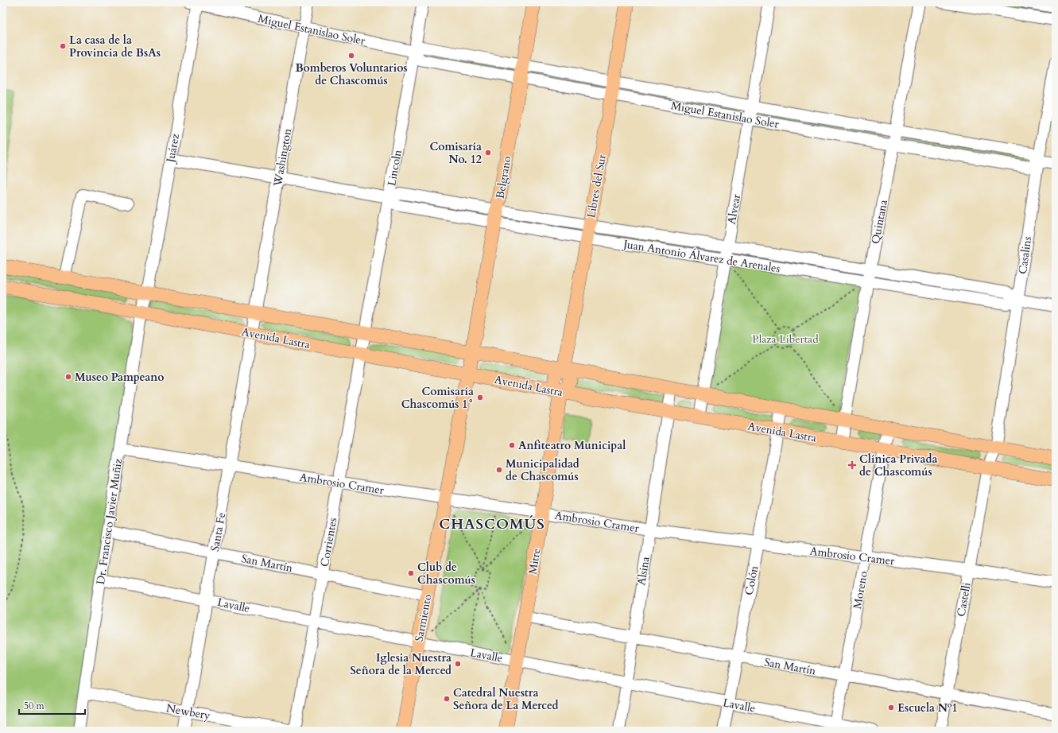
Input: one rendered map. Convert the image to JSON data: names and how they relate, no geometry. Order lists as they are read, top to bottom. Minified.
{"streets":{"main road":["Belgrano","Libres del Sur","Avenida Lastra","Mitre","Sarmiento"],"street":["Miguel Estanislao Soler","Juárez","Washington","Lincoln","Alvear","Quintana","Casalins","Juan Antonio Álvarez de Arenales","Ambrosio Cramer","Dr. Francisco Javier Muñiz","Santa Fe","Corrientes","San Martín","Alsina","Colón","Moreno","Castelli","Lavalle","Newbery"]},"crossings":[["Miguel Estanislao Soler","Juárez"],["Miguel Estanislao Soler","Washington"],["Miguel Estanislao Soler","Lincoln"],["Miguel Estanislao Soler","Belgrano"],["Miguel Estanislao Soler","Libres del Sur"],["Miguel Estanislao Soler","Alvear"],["Miguel Estanislao Soler","Quintana"],["Miguel Estanislao Soler","Casalins"],["Juárez","Juan Antonio Álvarez de Arenales"],["Juárez","Avenida Lastra"],["Juárez","Dr. Francisco Javier Muñiz"],["Washington","Juan Antonio Álvarez de Arenales"],["Washington","Avenida Lastra"],["Washington","Santa Fe"],["Lincoln","Juan Antonio Álvarez de Arenales"],["Lincoln","Avenida Lastra"],["Lincoln","Corrientes"],["Belgrano","Juan Antonio Álvarez de Arenales"],["Belgrano","Avenida Lastra"],["Belgrano","Sarmiento"],["Libres del Sur","Juan Antonio Álvarez de Arenales"],["Libres del Sur","Avenida Lastra"],["Alvear","Juan Antonio Álvarez de Arenales"],["Alvear","Avenida Lastra"],["Quintana","Juan Antonio Álvarez de Arenales"],["Quintana","Avenida Lastra"],["Casalins","Juan Antonio Álvarez de Arenales"],["Casalins","Avenida Lastra"],["Casalins","Castelli"],["Avenida Lastra","Dr. Francisco Javier Muñiz"],["Avenida Lastra","Santa Fe"],["Avenida Lastra","Corrientes"],["Avenida Lastra","Mitre"],["Avenida Lastra","Alsina"],["Avenida Lastra","Colón"],["Avenida Lastra","Moreno"],["Avenida Lastra","Castelli"],["Avenida Lastra","Sarmiento"],["Ambrosio Cramer","Dr. Francisco Javier Muñiz"],["Ambrosio Cramer","Santa Fe"],["Ambrosio Cramer","Corrientes"],["Ambrosio Cramer","Mitre"],["Ambrosio Cramer","Alsina"],["Ambrosio Cramer","Colón"],["Ambrosio Cramer","Moreno"],["Ambrosio Cramer","Castelli"],["Ambrosio Cramer","Sarmiento"],["Dr. Francisco Javier Muñiz","San Martín"],["Dr. Francisco Javier Muñiz","Lavalle"],["Dr. Francisco Javier Muñiz","Newbery"],["Santa Fe","San Martín"],["Santa Fe","Lavalle"],["Santa Fe","Newbery"],["Corrientes","San Martín"],["Corrientes","Lavalle"],["Corrientes","Newbery"],["Mitre","San Martín"],["Mitre","Lavalle"],["San Martín","Alsina"],["San Martín","Colón"],["San Martín","Moreno"],["San Martín","Castelli"],["San Martín","Sarmiento"],["Alsina","Lavalle"],["Colón","Lavalle"],["Moreno","Lavalle"],["Lavalle","Sarmiento"]],"districts":["CHASCOMÚS"],"parks":["Plaza Libertad"],"places":{"other":["La casa de la Provincia de BsAs","Bomberos Voluntarios de Chascomús","Comisaría No. 12","Museo Pampeano","Comisaría Chascomús 1°","Anfiteatro Municipal","Municipalidad de Chascomús","Club de Chascomús","Iglesia Nuestra Señora de la Merced","Catedral Nuestra Señora de La Merced","Escuela Nº1"],"health":["Clínica Privada de Chascomús"]},"scale_bar":"50 m"}
